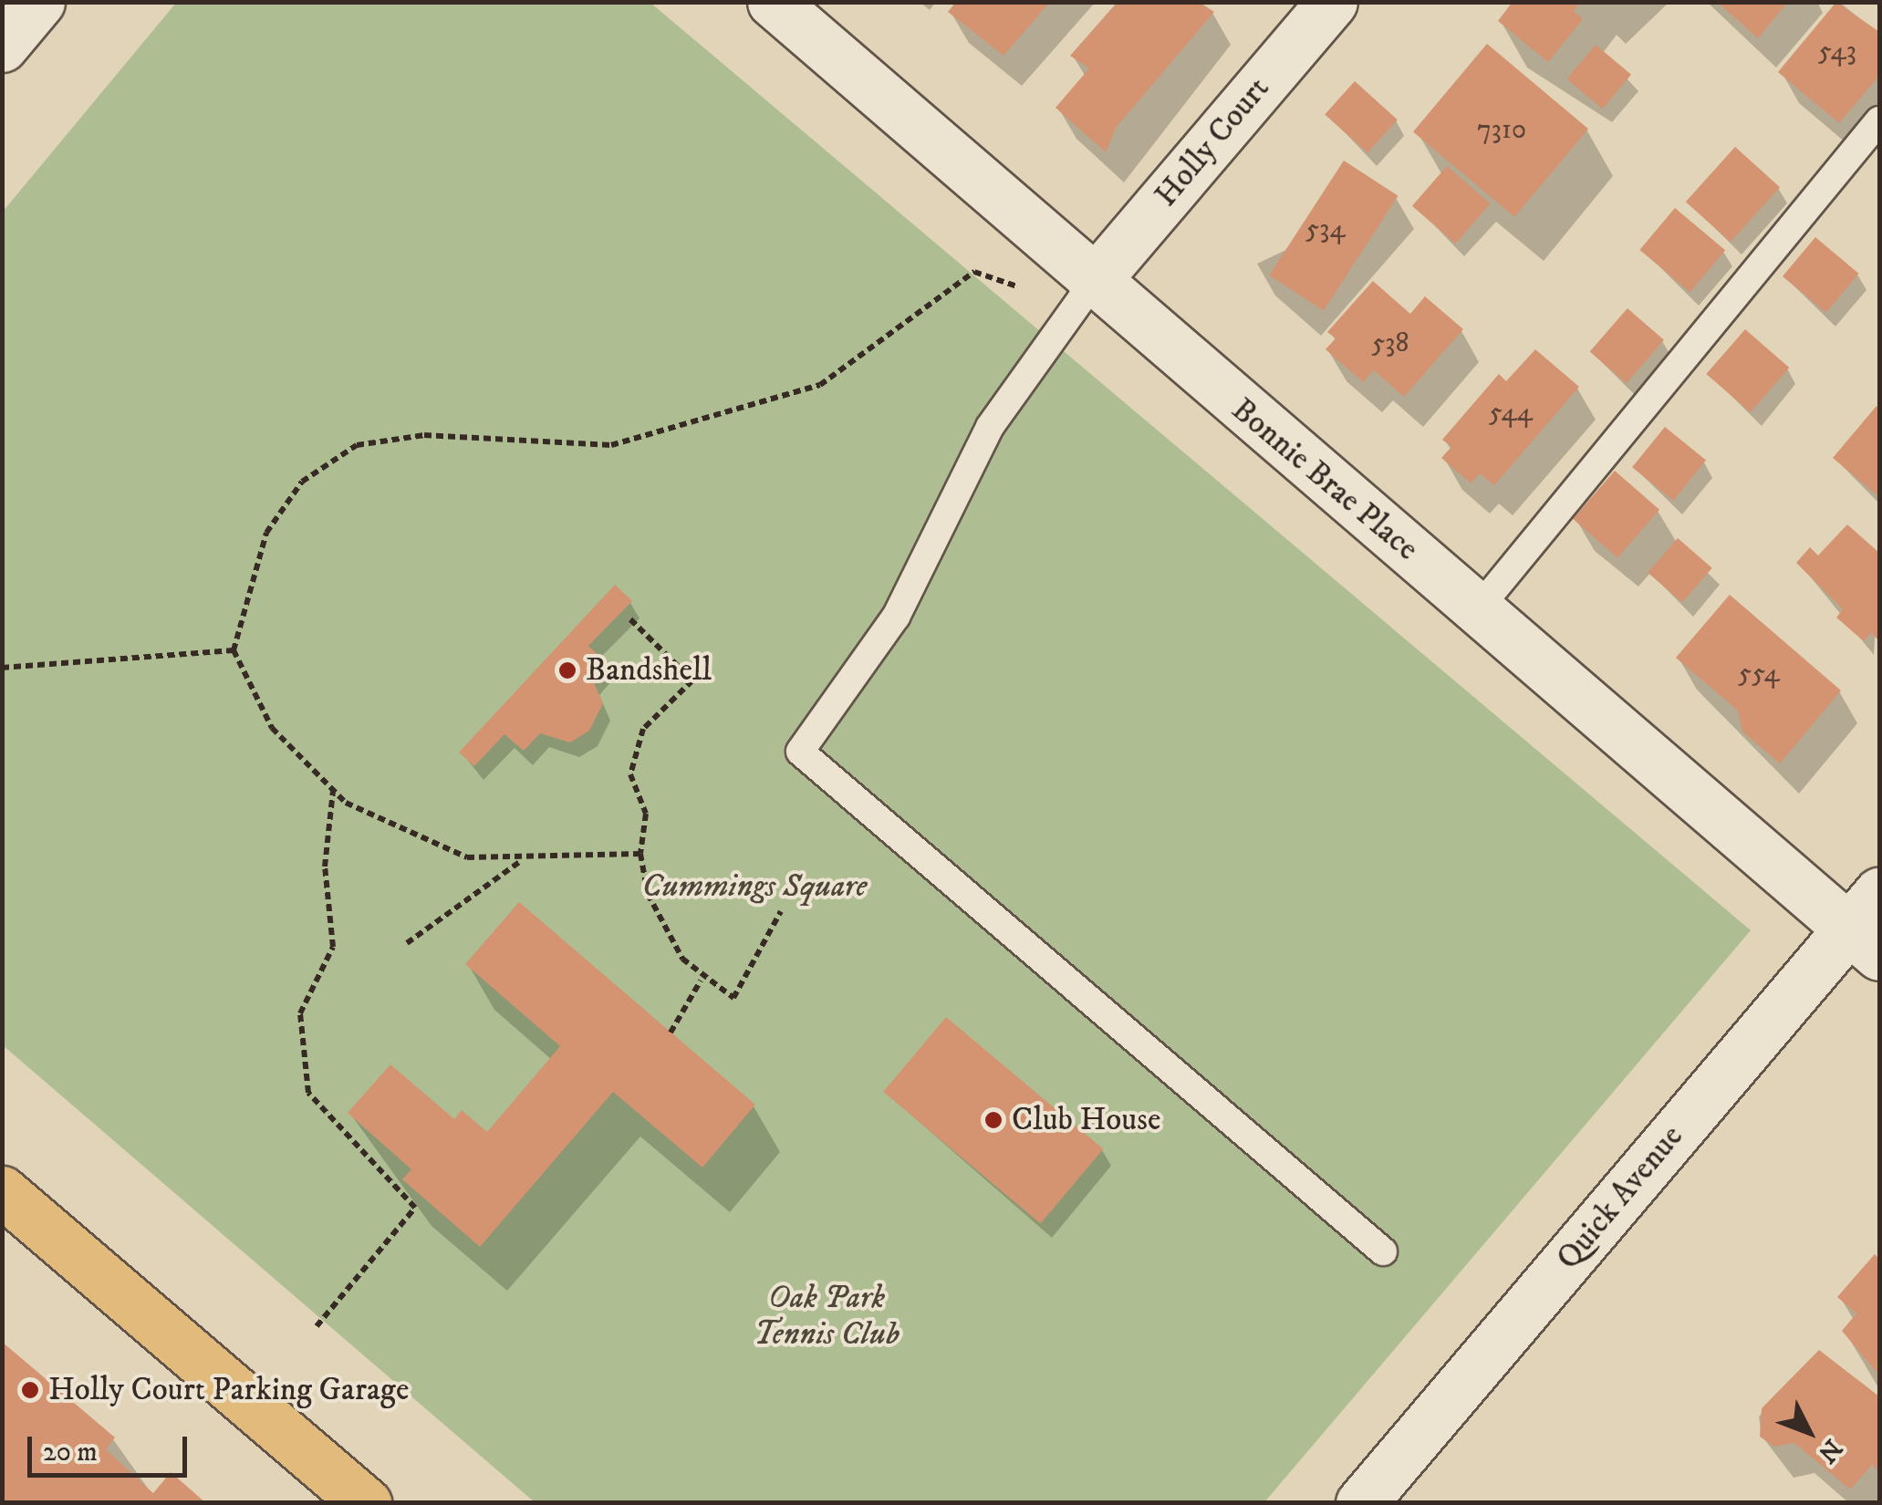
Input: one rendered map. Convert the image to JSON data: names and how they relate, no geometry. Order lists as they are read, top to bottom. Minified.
{"streets":{"street":["Holly Court","Bonnie Brae Place","Quick Avenue"]},"crossings":[["Holly Court","Bonnie Brae Place"],["Bonnie Brae Place","Quick Avenue"]],"parks":["Cummings Square","Oak Park Tennis Club"],"places":["Bandshell","Club House","Holly Court Parking Garage"],"house_numbers":["543","7310","534","538","544","554"],"scale_bar":"20 m","north":"bottom right"}
